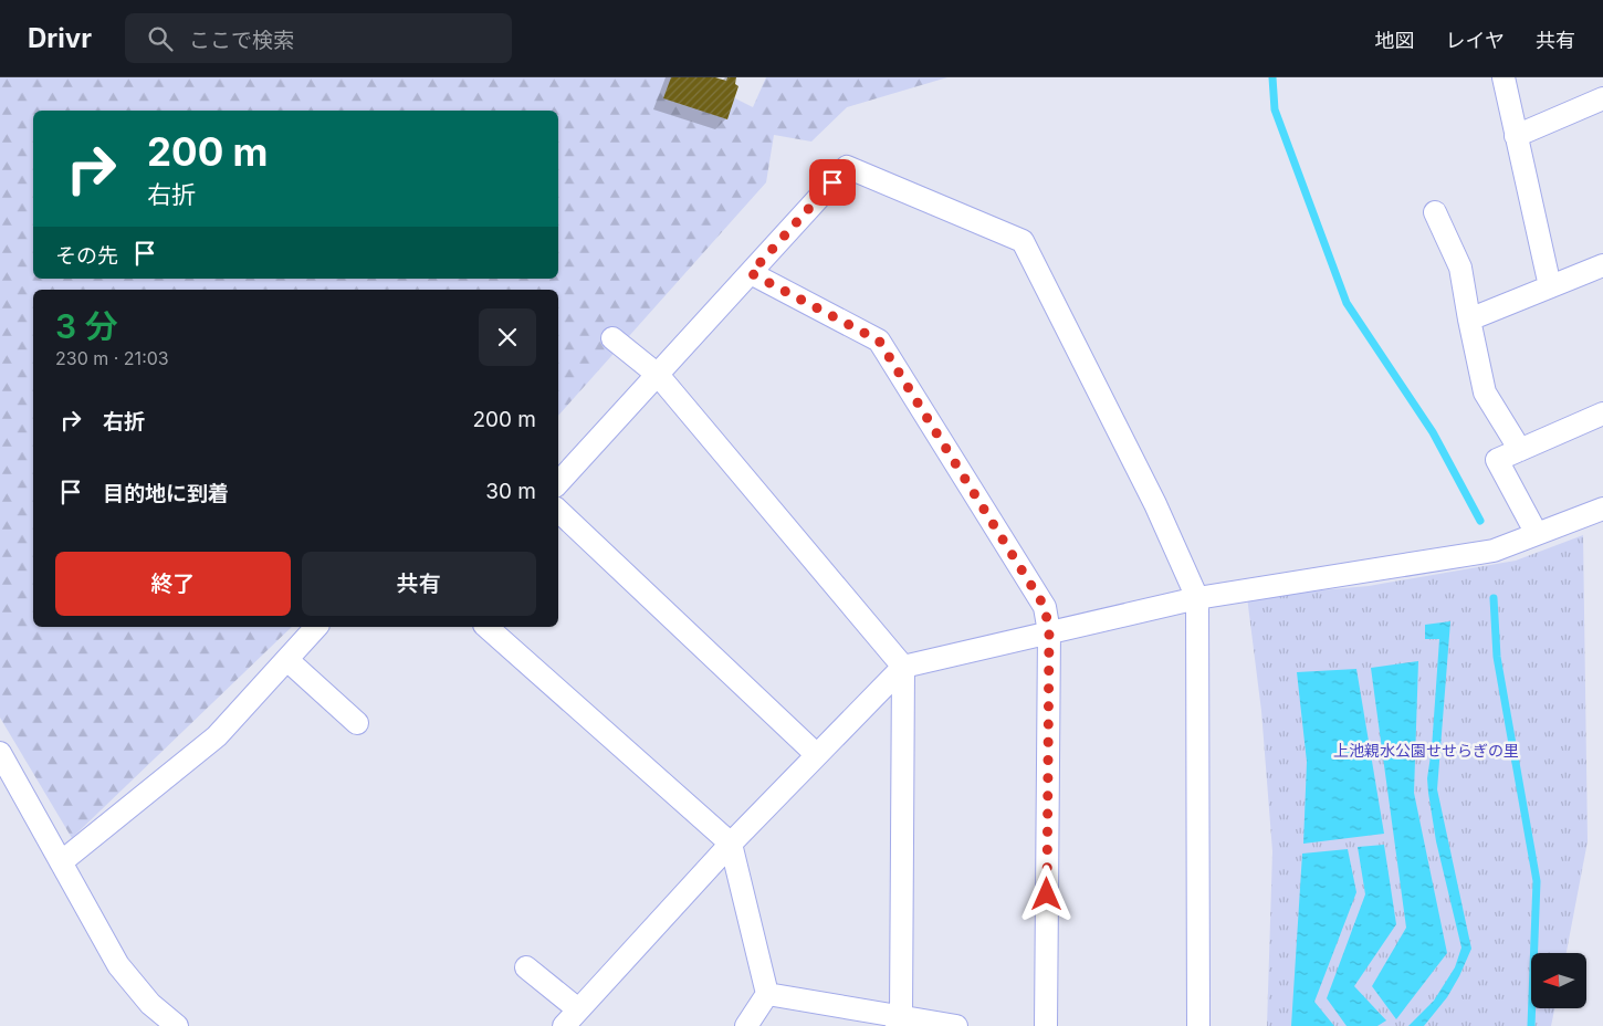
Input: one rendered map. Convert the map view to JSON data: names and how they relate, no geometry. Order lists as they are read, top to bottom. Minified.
{"parks":["上池親水公園せせらぎの里"],"north":"left","page":{"header":"Drivr","search":"ここで検索","nav":["地図","レイヤ","共有"],"turn":["200 m","右折"],"then":"その先","heading":["3 分","230 m · 21:03"],"list":[{"name":"右折","value":"200 m"},{"name":"目的地に到着","value":"30 m"}],"buttons":["終了","共有"]}}
